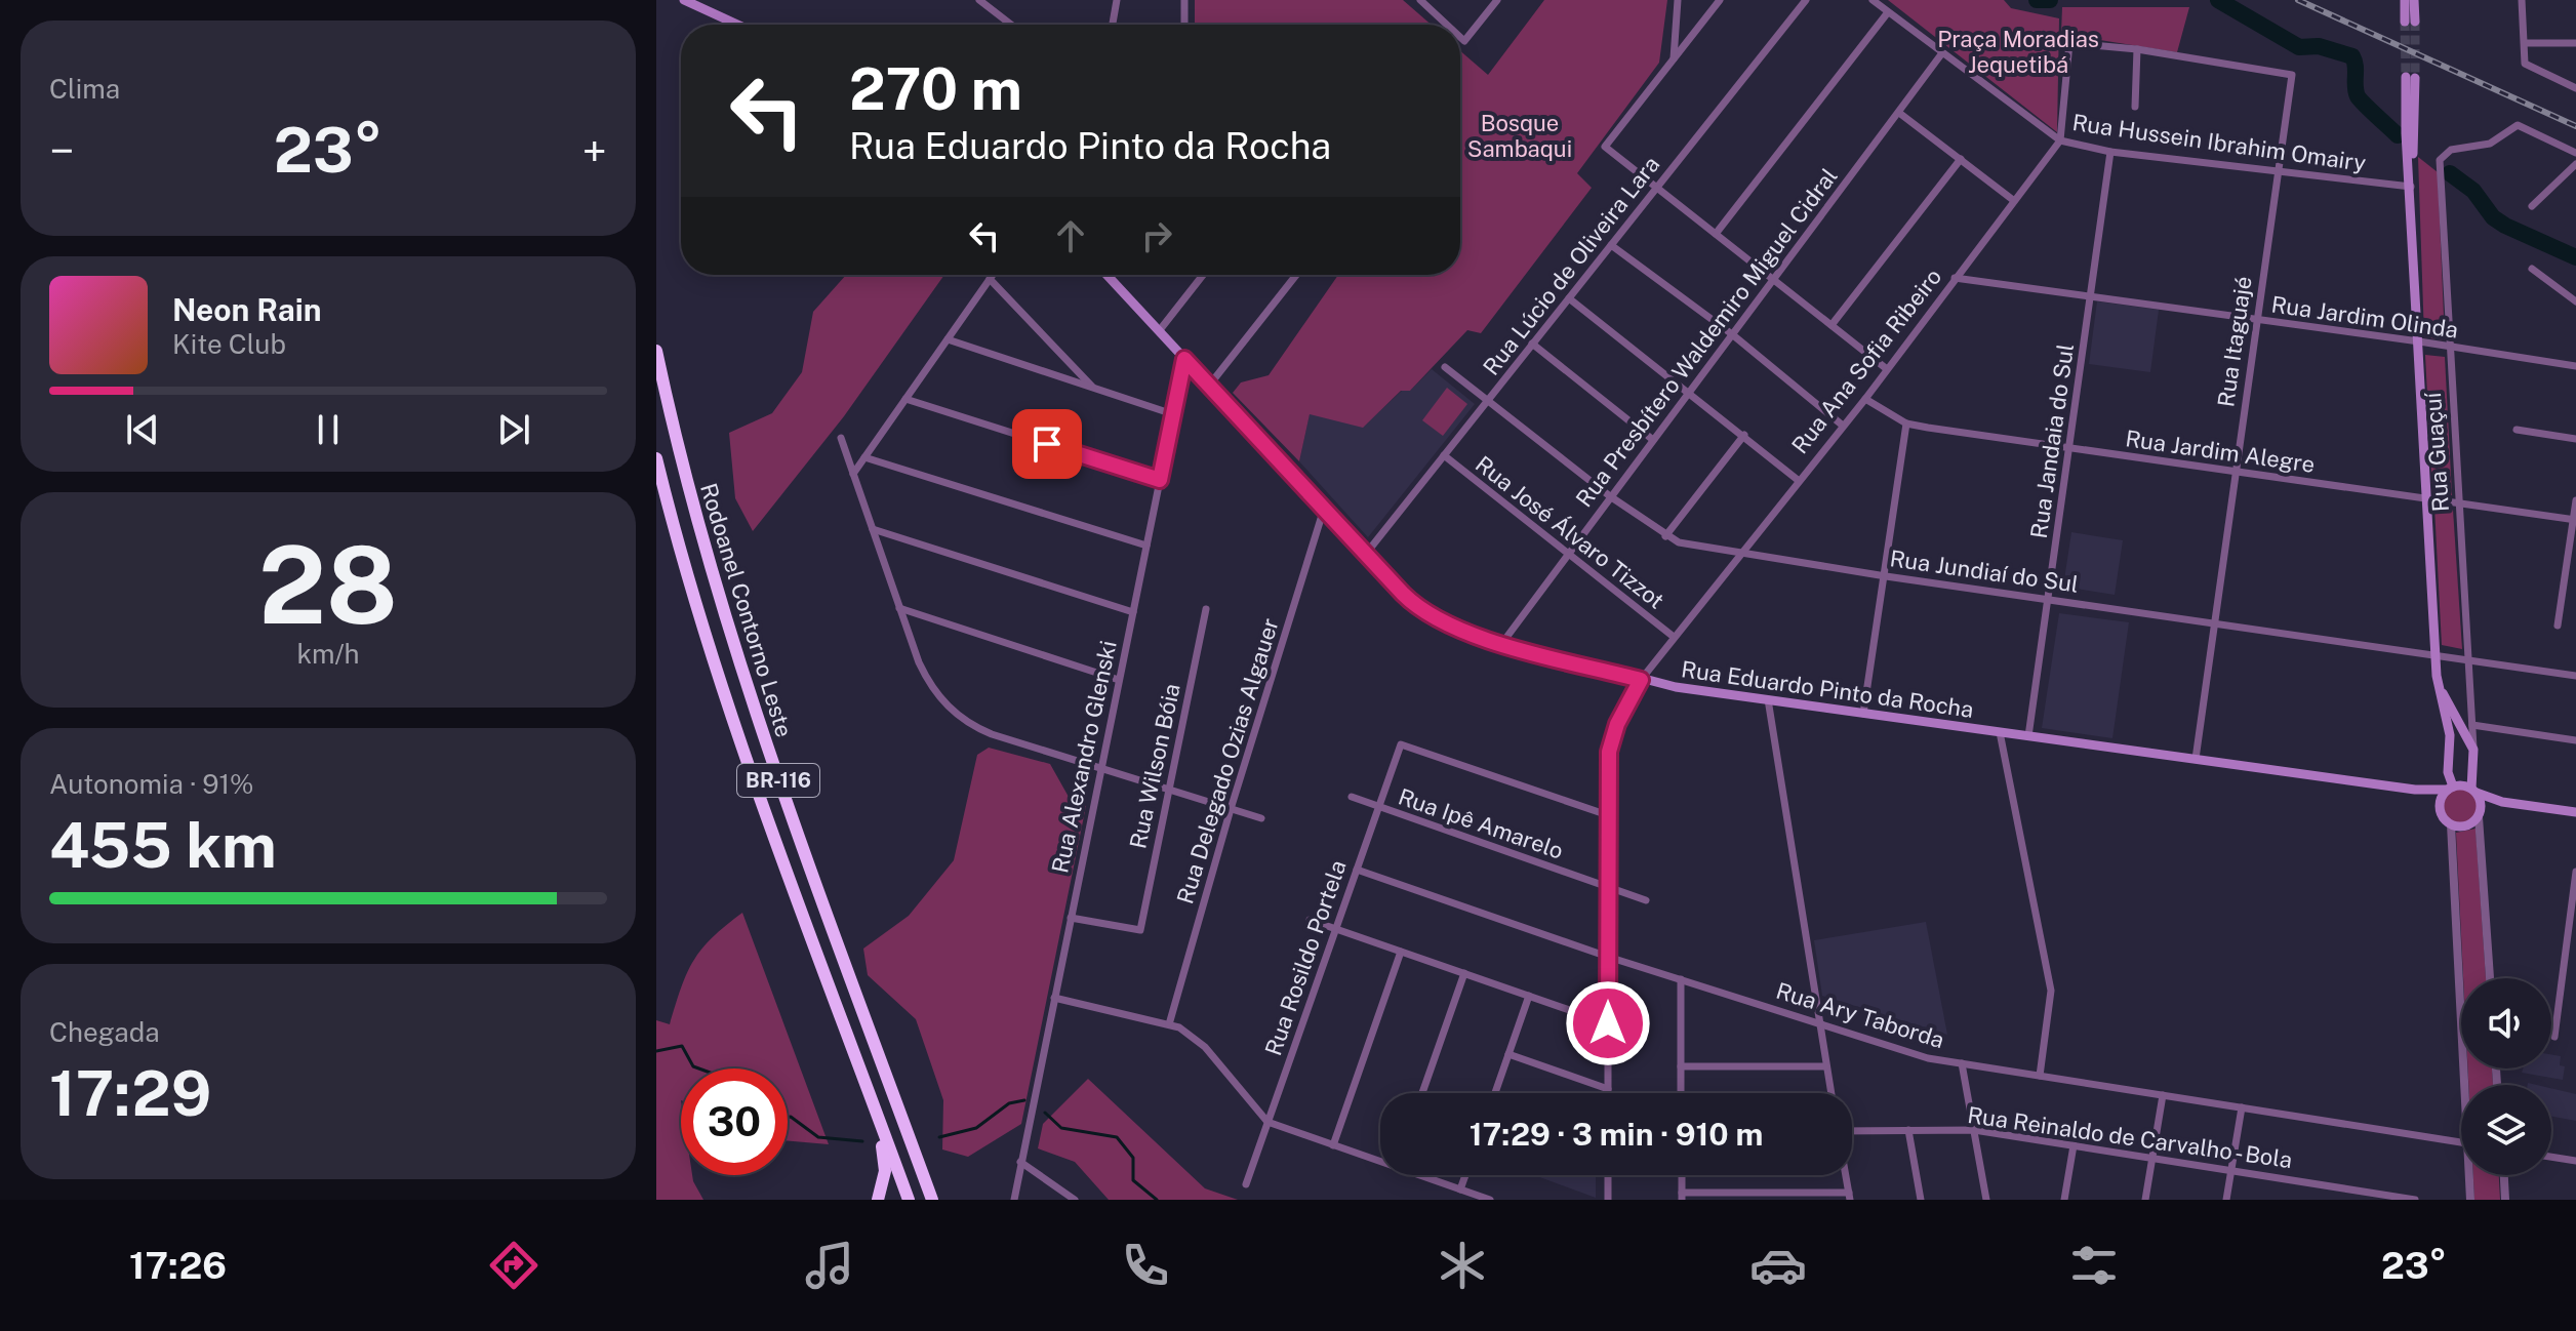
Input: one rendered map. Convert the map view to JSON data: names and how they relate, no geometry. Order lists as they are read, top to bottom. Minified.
{"streets":{"highway":["Rodoanel Contorno Leste","BR-116"],"main road":["Rua Guaçuí","Rua Eduardo Pinto da Rocha"],"street":["Rua Hussein Ibrahim Omairy","Rua Lúcio de Oliveira Lara","Rua Jardim Olinda","Rua Presbítero Waldemiro Miguel Cidral","Rua Itaguajé","Rua Ana Sofia Ribeiro","Rua Jandaia do Sul","Rua Jardim Alegre","Rua José Álvaro Tizzot","Rua Jundiaí do Sul","Rua Alexandro Glenski","Rua Delegado Ozias Algauer","Rua Wilson Bóia","Rua Ipê Amarelo","Rua Rosildo Portela","Rua Ary Taborda","Rua Reinaldo de Carvalho - Bola"]},"crossings":[["Rua Hussein Ibrahim Omairy","Rua Presbítero Waldemiro Miguel Cidral"],["Rua Hussein Ibrahim Omairy","Rua Itaguajé"],["Rua Hussein Ibrahim Omairy","Rua Ana Sofia Ribeiro"],["Rua Hussein Ibrahim Omairy","Rua Jandaia do Sul"],["Rua Hussein Ibrahim Omairy","Rua Guaçuí"],["Rua Lúcio de Oliveira Lara","Rua José Álvaro Tizzot"],["Rua Lúcio de Oliveira Lara","Rua Jundiaí do Sul"],["Rua Lúcio de Oliveira Lara","Rua Eduardo Pinto da Rocha"],["Rua Jardim Olinda","Rua Itaguajé"],["Rua Jardim Olinda","Rua Ana Sofia Ribeiro"],["Rua Jardim Olinda","Rua Jandaia do Sul"],["Rua Jardim Olinda","Rua Guaçuí"],["Rua Presbítero Waldemiro Miguel Cidral","Rua José Álvaro Tizzot"],["Rua Presbítero Waldemiro Miguel Cidral","Rua Jundiaí do Sul"],["Rua Presbítero Waldemiro Miguel Cidral","Rua Eduardo Pinto da Rocha"],["Rua Itaguajé","Rua Jardim Alegre"],["Rua Itaguajé","Rua Jundiaí do Sul"],["Rua Itaguajé","Rua Eduardo Pinto da Rocha"],["Rua Ana Sofia Ribeiro","Rua Jardim Alegre"],["Rua Ana Sofia Ribeiro","Rua José Álvaro Tizzot"],["Rua Ana Sofia Ribeiro","Rua Jundiaí do Sul"],["Rua Ana Sofia Ribeiro","Rua Eduardo Pinto da Rocha"],["Rua Ana Sofia Ribeiro","Rua Ipê Amarelo"],["Rua Ana Sofia Ribeiro","Rua Rosildo Portela"],["Rua Ana Sofia Ribeiro","Rua Ary Taborda"],["Rua Jandaia do Sul","Rua Jardim Alegre"],["Rua Jandaia do Sul","Rua Jundiaí do Sul"],["Rua Jandaia do Sul","Rua Eduardo Pinto da Rocha"],["Rua Jardim Alegre","Rua Guaçuí"],["Rua Guaçuí","Rua Jundiaí do Sul"],["Rua Guaçuí","Rua Eduardo Pinto da Rocha"],["Rua Eduardo Pinto da Rocha","Rua Alexandro Glenski"],["Rua Eduardo Pinto da Rocha","Rua Delegado Ozias Algauer"],["Rua Alexandro Glenski","Rua Wilson Bóia"],["Rua Ipê Amarelo","Rua Rosildo Portela"],["Rua Rosildo Portela","Rua Ary Taborda"]],"parks":["Praça Moradias Jequetibá","Bosque Sambaqui"],"page":{"tile":["Clima",["28","km/h"],["Autonomia · 91%","455 km"],["Chegada","17:29"]],"turn":["270 m","Rua Eduardo Pinto da Rocha"],"heat":["−","23°","+"],"song":["Neon Rain","Kite Club"],"limit":"30","trip":"17:29 · 3 min · 910 m","tabs":["17:26","23°"]}}
